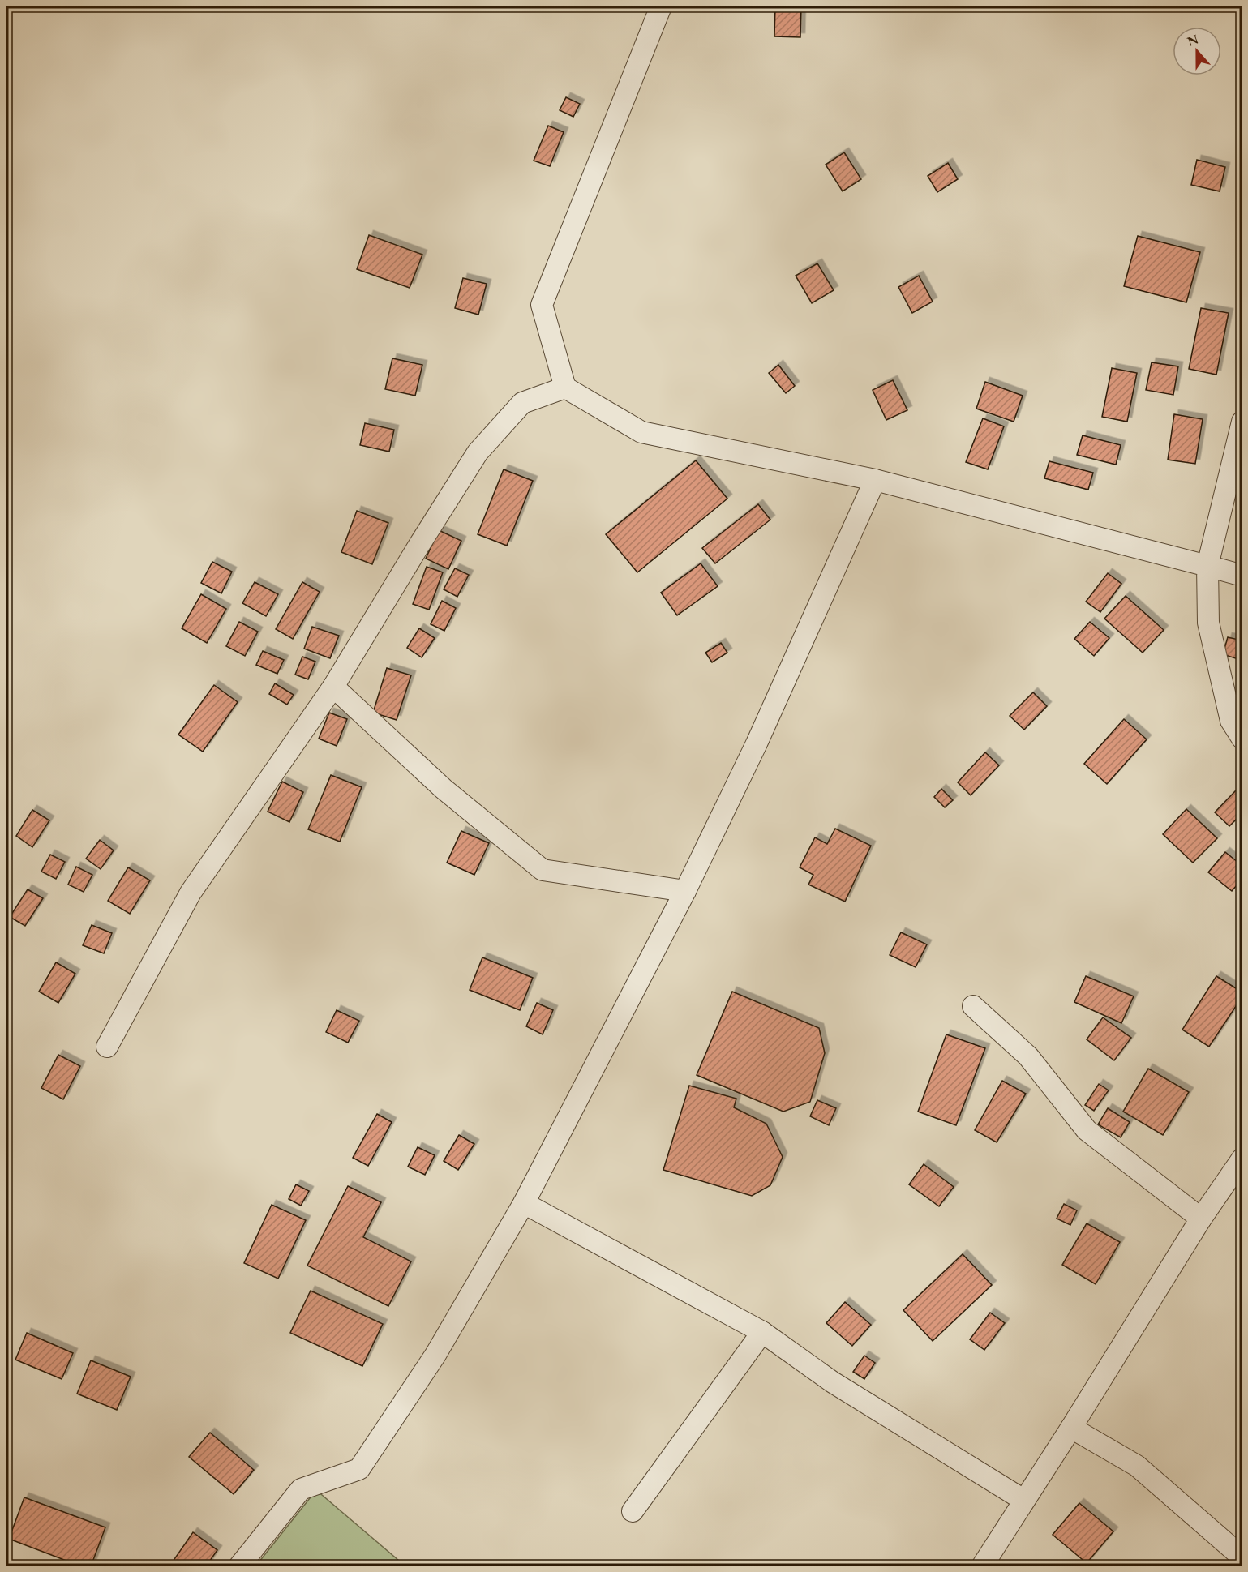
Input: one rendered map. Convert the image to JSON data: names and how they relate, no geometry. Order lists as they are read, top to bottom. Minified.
{"north":"top"}
